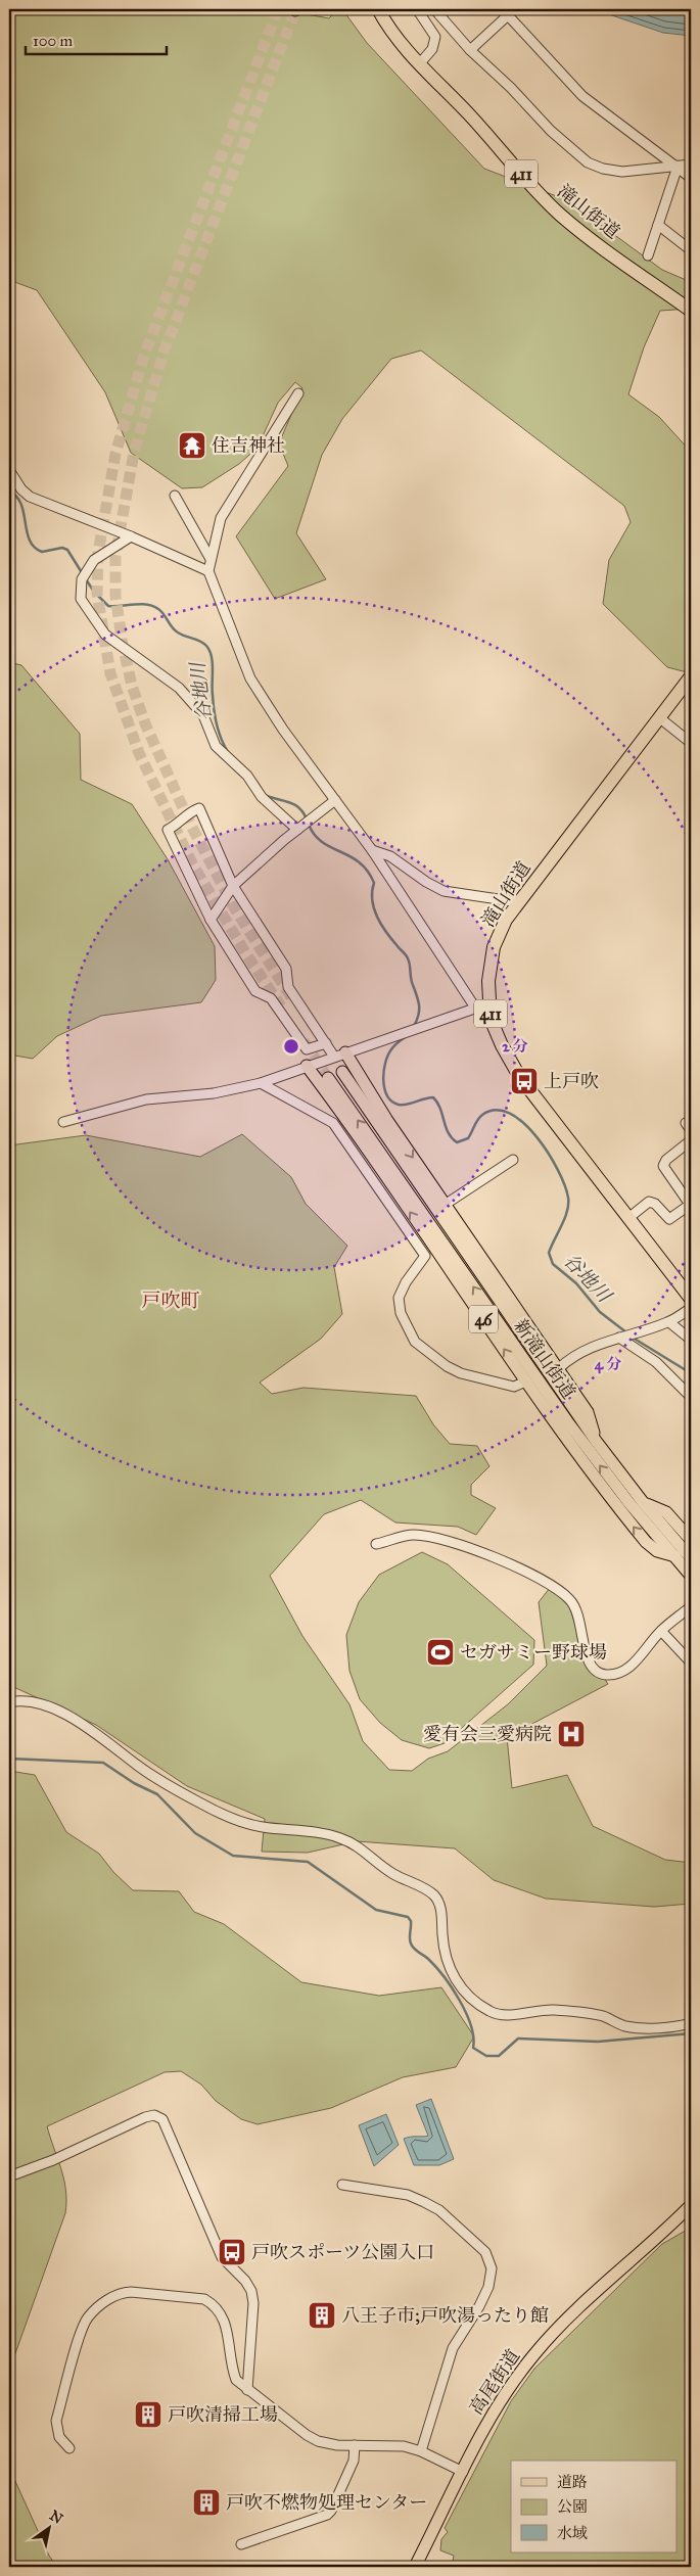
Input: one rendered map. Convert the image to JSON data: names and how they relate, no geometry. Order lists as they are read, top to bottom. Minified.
{"streets":{"highway":["411","滝山街道"],"main road":["46","新滝山街道","高尾街道"]},"crossings":[["46","新滝山街道"]],"districts":["戸吹町"],"water":["谷地川"],"places":{"temple":["住吉神社"],"bus stop":["上戸吹","戸吹スポーツ公園入口"],"sports":["セガサミー野球場"],"hospital":["愛有会三愛病院"],"building":["八王子市;戸吹湯ったり館","戸吹清掃工場","戸吹不燃物処理センター"]},"legend":["道路","公園","水域"],"scale_bar":"100 m","north":"top right","rings":["2 分","4 分"]}
